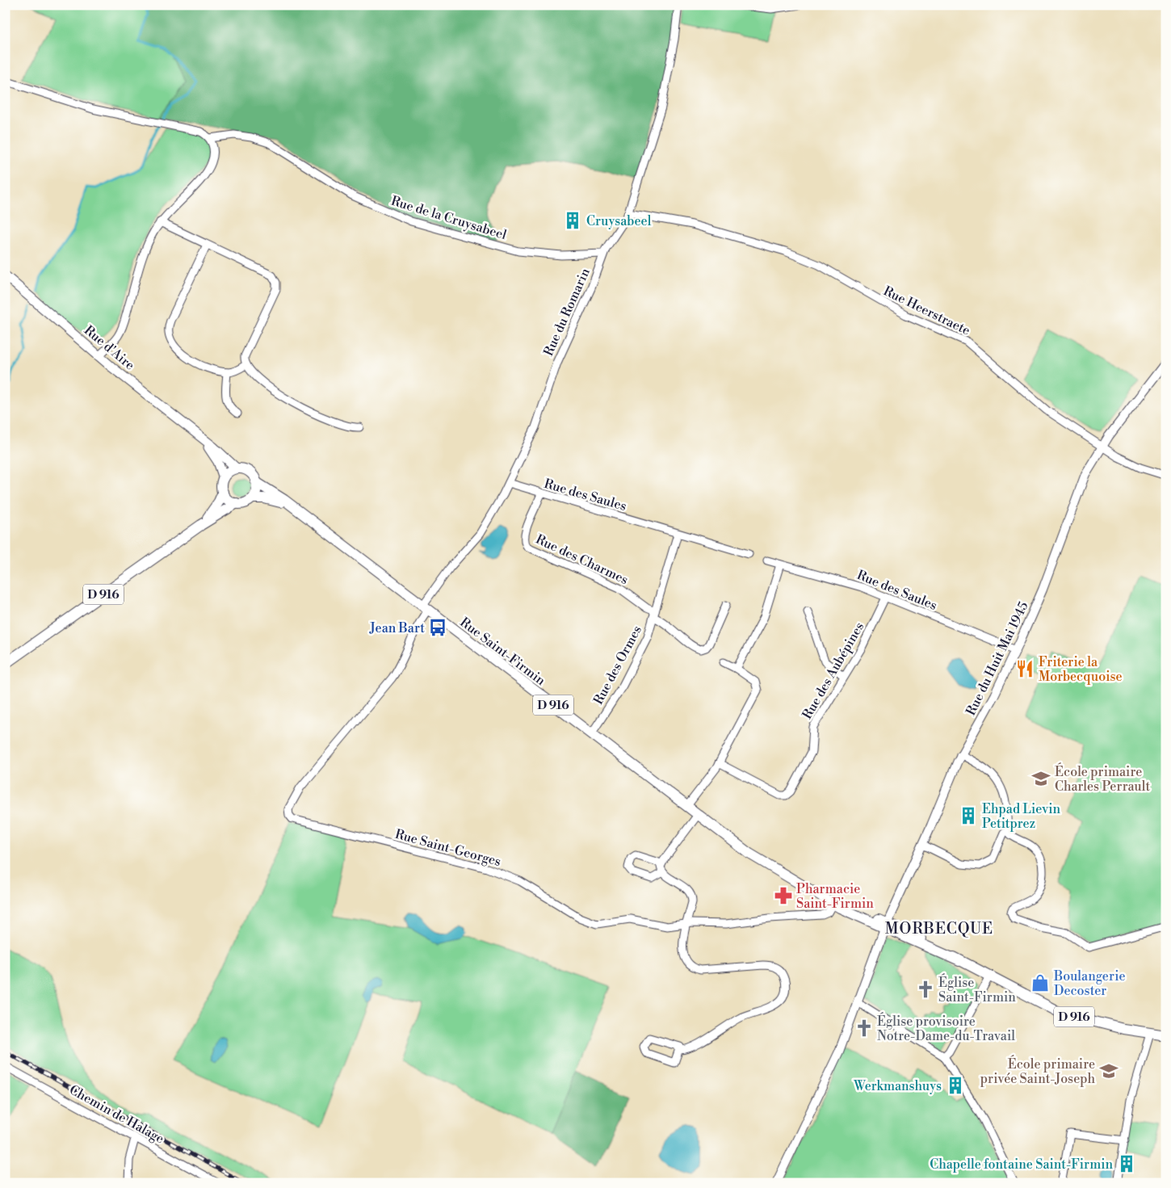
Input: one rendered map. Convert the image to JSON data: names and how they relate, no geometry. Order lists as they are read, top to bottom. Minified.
{"streets":{"main road":["Rue d'Aire","D 916","Rue Saint-Firmin"],"street":["Rue de la Cruysabeel","Rue Heerstraete","Rue du Romarin","Rue des Saules","Rue des Charmes","Rue du Huit Mai 1945","Rue des Ormes","Rue des Aubépines","Rue Saint-Georges","Chemin de Halage"]},"crossings":[["Rue de la Cruysabeel","Rue du Romarin"],["Rue Heerstraete","Rue du Romarin"],["Rue Heerstraete","Rue du Huit Mai 1945"],["Rue du Romarin","Rue des Saules"],["Rue du Romarin","Rue Saint-Firmin"],["Rue du Romarin","Rue Saint-Georges"],["Rue d'Aire","D 916"],["Rue d'Aire","Rue Saint-Firmin"],["Rue des Saules","Rue des Charmes"],["Rue des Saules","Rue du Huit Mai 1945"],["Rue des Saules","Rue des Ormes"],["Rue des Saules","Rue des Aubépines"],["Rue des Charmes","Rue des Ormes"],["D 916","Rue Saint-Firmin"],["D 916","Rue du Huit Mai 1945"],["Rue Saint-Firmin","Rue du Huit Mai 1945"],["Rue Saint-Firmin","Rue des Ormes"],["Rue Saint-Firmin","Rue Saint-Georges"]],"districts":["MORBECQUE"],"places":{"building":["Cruysabeel","Ehpad Lievin Petitprez","Werkmanshuys","Chapelle fontaine Saint-Firmin"],"bus stop":["Jean Bart"],"restaurant":["Friterie la Morbecquoise"],"school or university":["École primaire Charles Perrault","École primaire privée Saint-Joseph"],"pharmacy":["Pharmacie Saint-Firmin"],"shop":["Boulangerie Decoster"],"church":["Église Saint-Firmin","Église provisoire Notre-Dame-du-Travail"]}}
